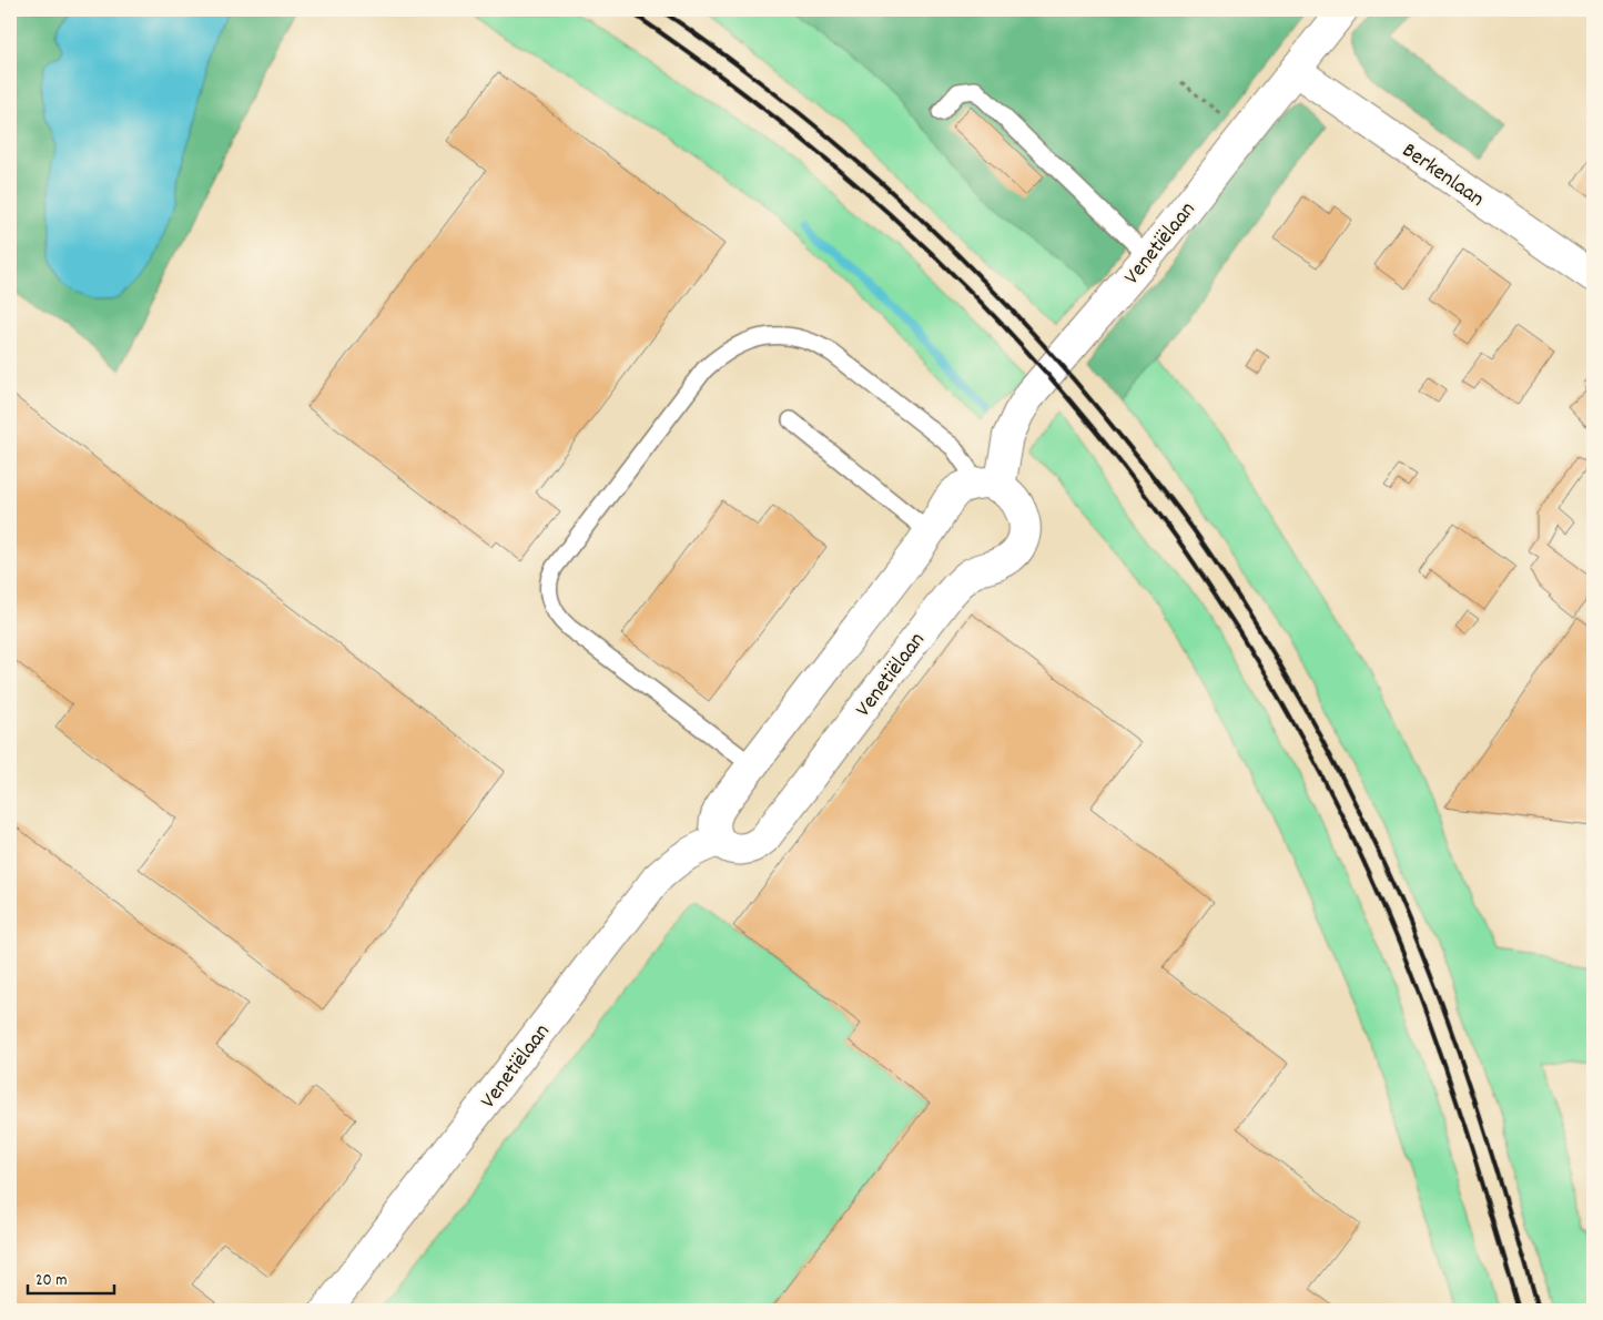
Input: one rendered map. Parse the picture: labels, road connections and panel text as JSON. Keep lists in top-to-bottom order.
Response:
{
  "streets": {
    "street": ["Berkenlaan", "Venetiëlaan"]
  },
  "crossings": [
    ["Berkenlaan", "Venetiëlaan"]
  ],
  "scale_bar": "20 m"
}
